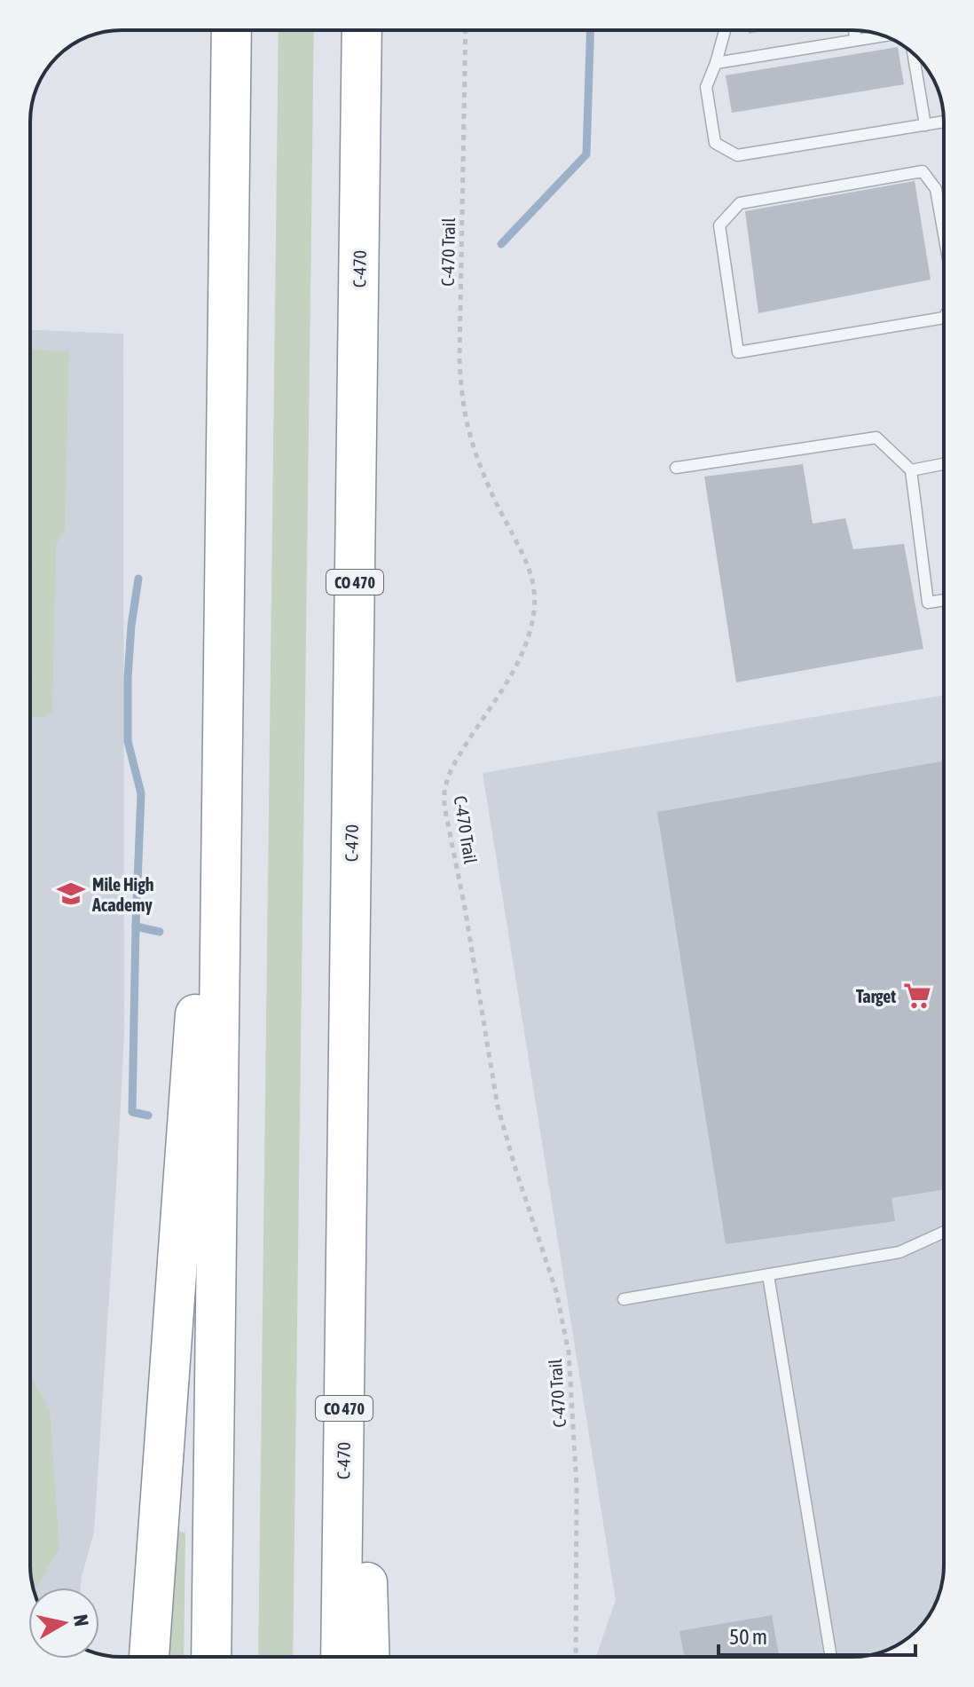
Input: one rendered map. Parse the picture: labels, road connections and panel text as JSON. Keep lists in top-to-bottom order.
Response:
{
  "streets": {
    "highway": ["C-470", "CO 470"],
    "path": ["C-470 Trail"]
  },
  "places": {
    "school or university": ["Mile High Academy"],
    "supermarket": ["Target"]
  },
  "scale_bar": "50 m",
  "north": "right"
}
